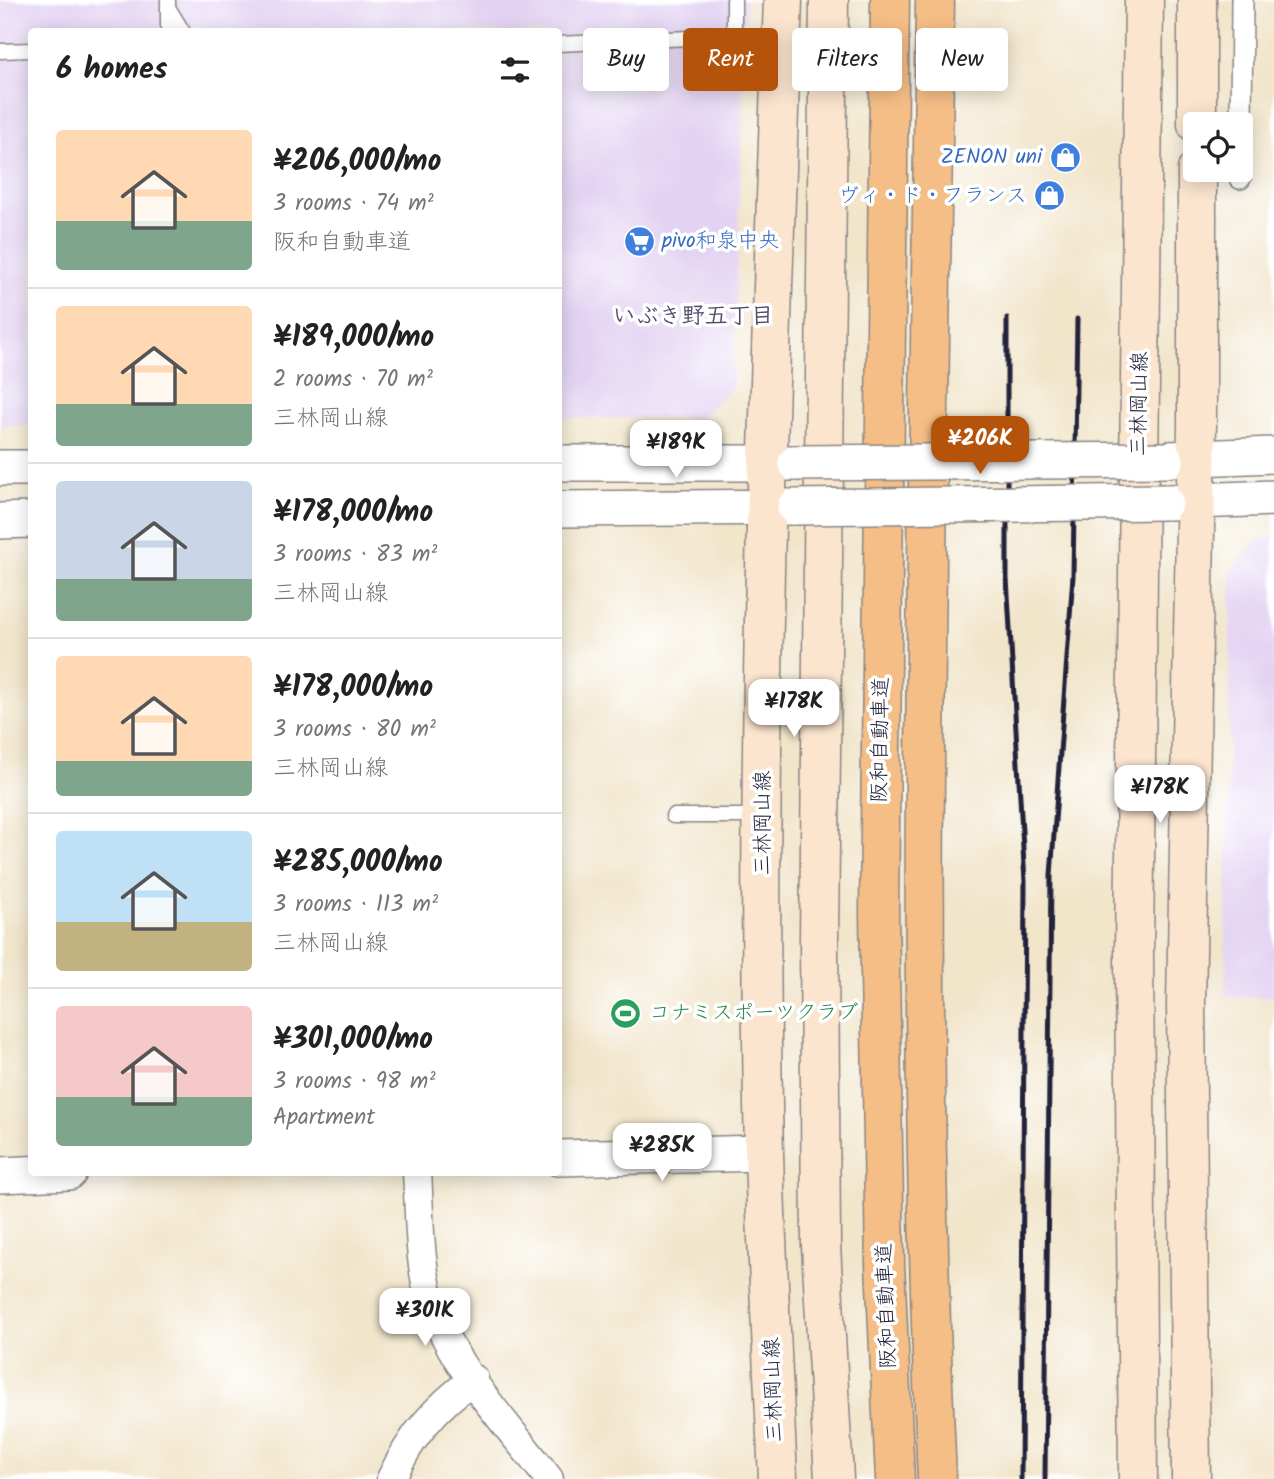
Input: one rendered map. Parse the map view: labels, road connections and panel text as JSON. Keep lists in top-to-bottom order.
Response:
{
  "streets": {
    "highway": ["阪和自動車道"],
    "main road": ["三林岡山線"]
  },
  "districts": ["いぶき野五丁目"],
  "places": {
    "shop": ["ZENON uni", "ヴィ・ド・フランス"],
    "supermarket": ["pivo和泉中央"],
    "sports": ["コナミスポーツクラブ"]
  },
  "page": {
    "chip": [
      "Buy",
      "Rent",
      "Filters",
      "New"
    ],
    "heading": "6 homes",
    "list": [
      {
        "name": "¥206,000/mo",
        "note": "3 rooms · 74 m² · 阪和自動車道"
      },
      {
        "name": "¥189,000/mo",
        "note": "2 rooms · 70 m² · 三林岡山線"
      },
      {
        "name": "¥178,000/mo",
        "note": "3 rooms · 83 m² · 三林岡山線"
      },
      {
        "name": "¥178,000/mo",
        "note": "3 rooms · 80 m² · 三林岡山線"
      },
      {
        "name": "¥285,000/mo",
        "note": "3 rooms · 113 m² · 三林岡山線"
      },
      {
        "name": "¥301,000/mo",
        "note": "3 rooms · 98 m² · Apartment"
      }
    ],
    "price": [
      "¥206K",
      "¥189K",
      "¥178K",
      "¥178K",
      "¥285K",
      "¥301K"
    ]
  }
}
